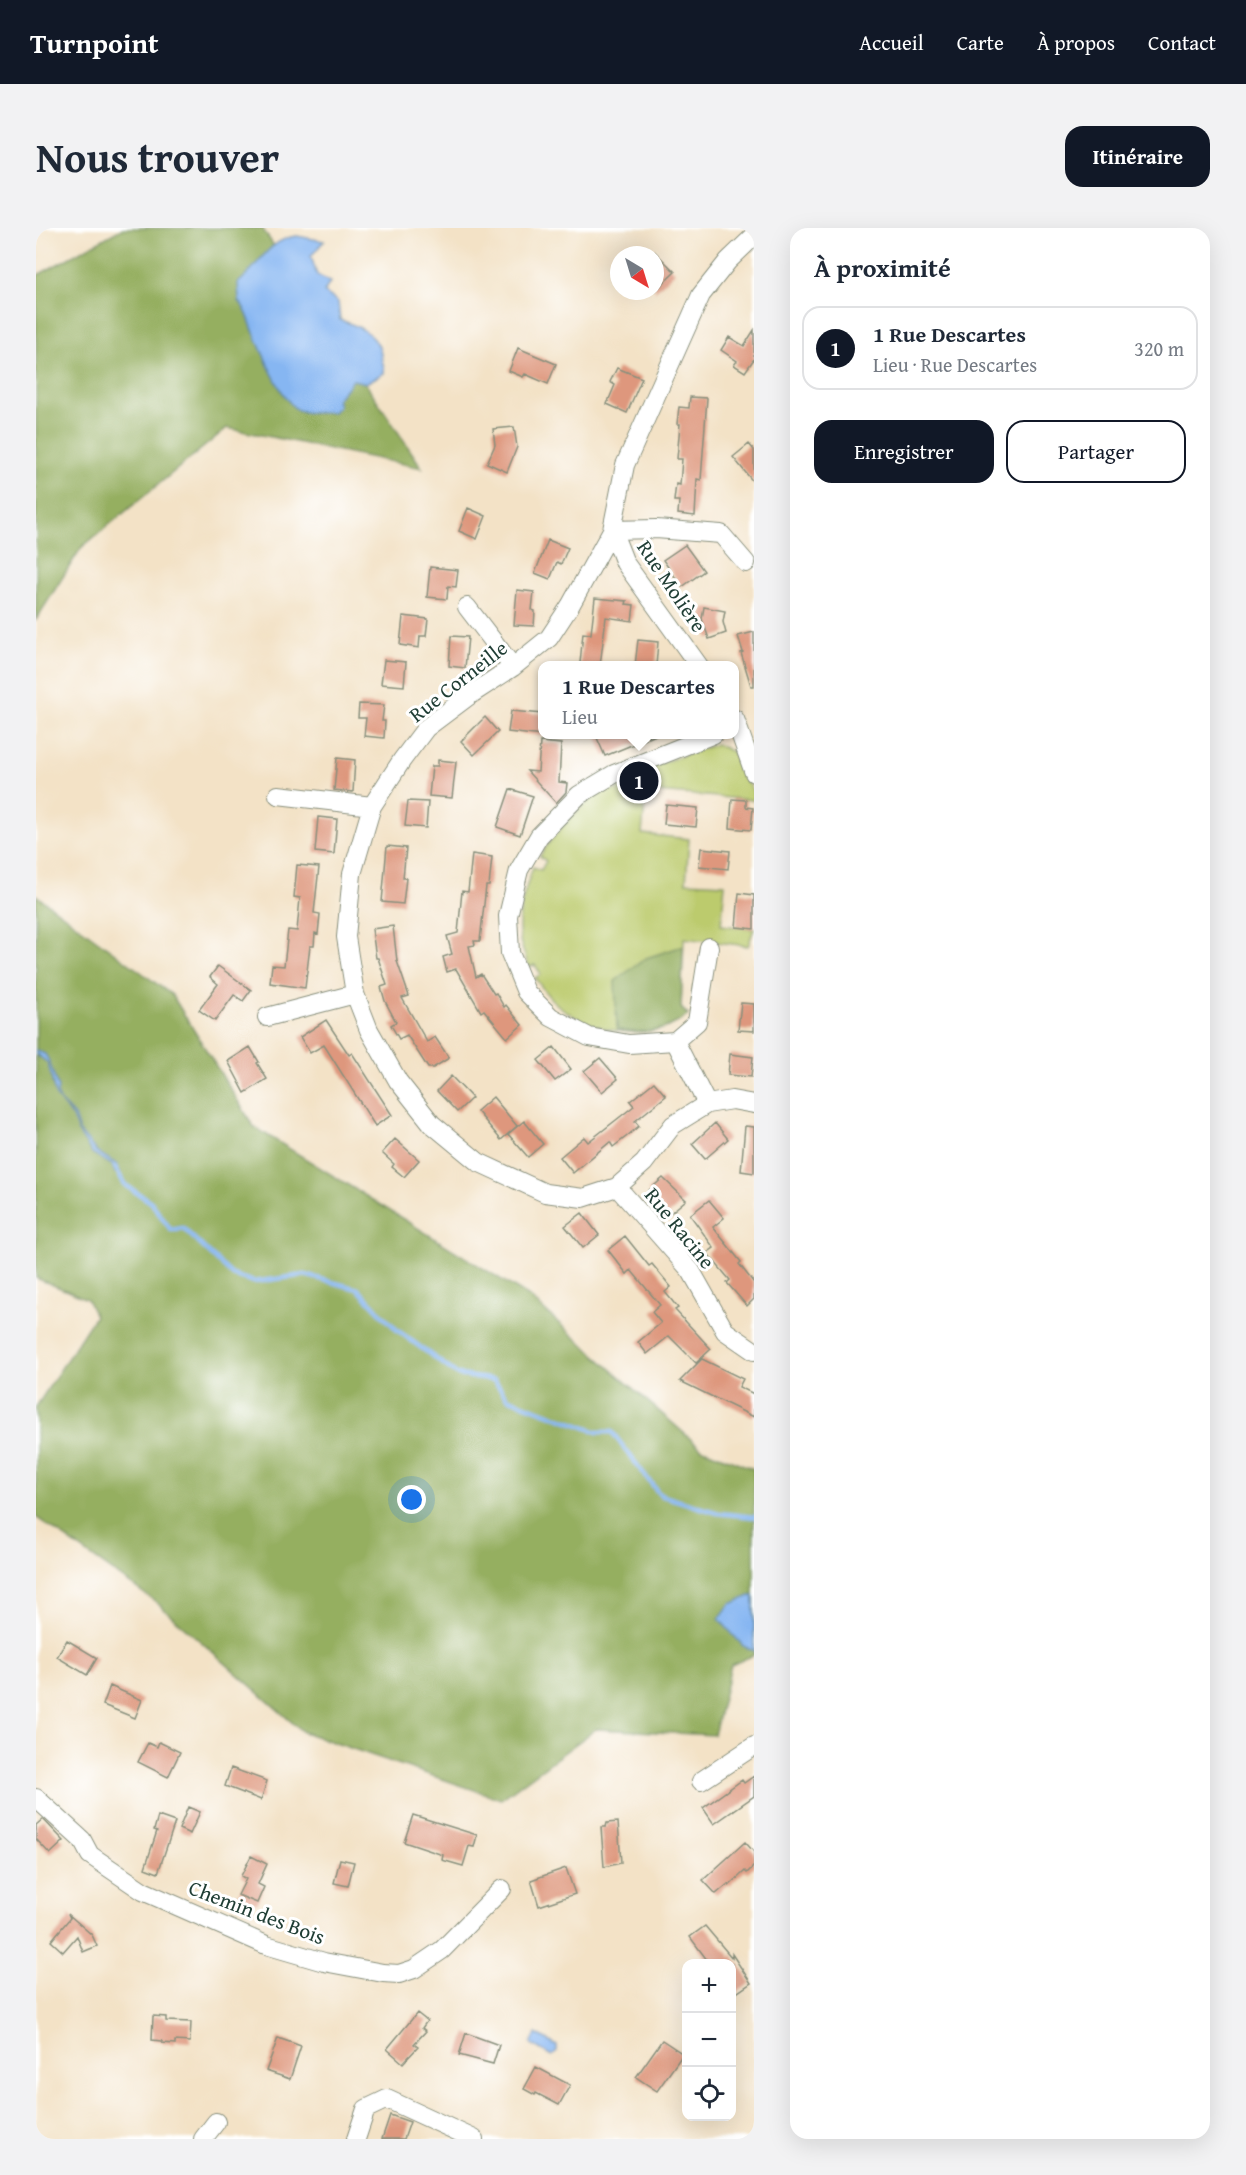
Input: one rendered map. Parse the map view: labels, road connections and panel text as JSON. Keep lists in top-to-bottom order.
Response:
{
  "streets": {
    "street": [
      "Rue Molière",
      "Rue Corneille",
      "Rue Racine",
      "Chemin des Bois"
    ]
  },
  "crossings": [
    ["Rue Molière", "Rue Corneille"],
    ["Rue Corneille", "Rue Racine"]
  ],
  "north": "bottom right",
  "page": {
    "header": "Turnpoint",
    "nav": [
      "Accueil",
      "Carte",
      "À propos",
      "Contact"
    ],
    "title": "Nous trouver",
    "buttons": [
      "Itinéraire",
      ["Enregistrer", "Partager"]
    ],
    "heading": "À proximité",
    "list": [
      {
        "mark": "1",
        "name": "1 Rue Descartes",
        "note": "Lieu · Rue Descartes",
        "value": "320 m"
      }
    ],
    "popup": ["1 Rue Descartes", "Lieu"],
    "pins": "1",
    "map_buttons": ["+", "−"]
  }
}
